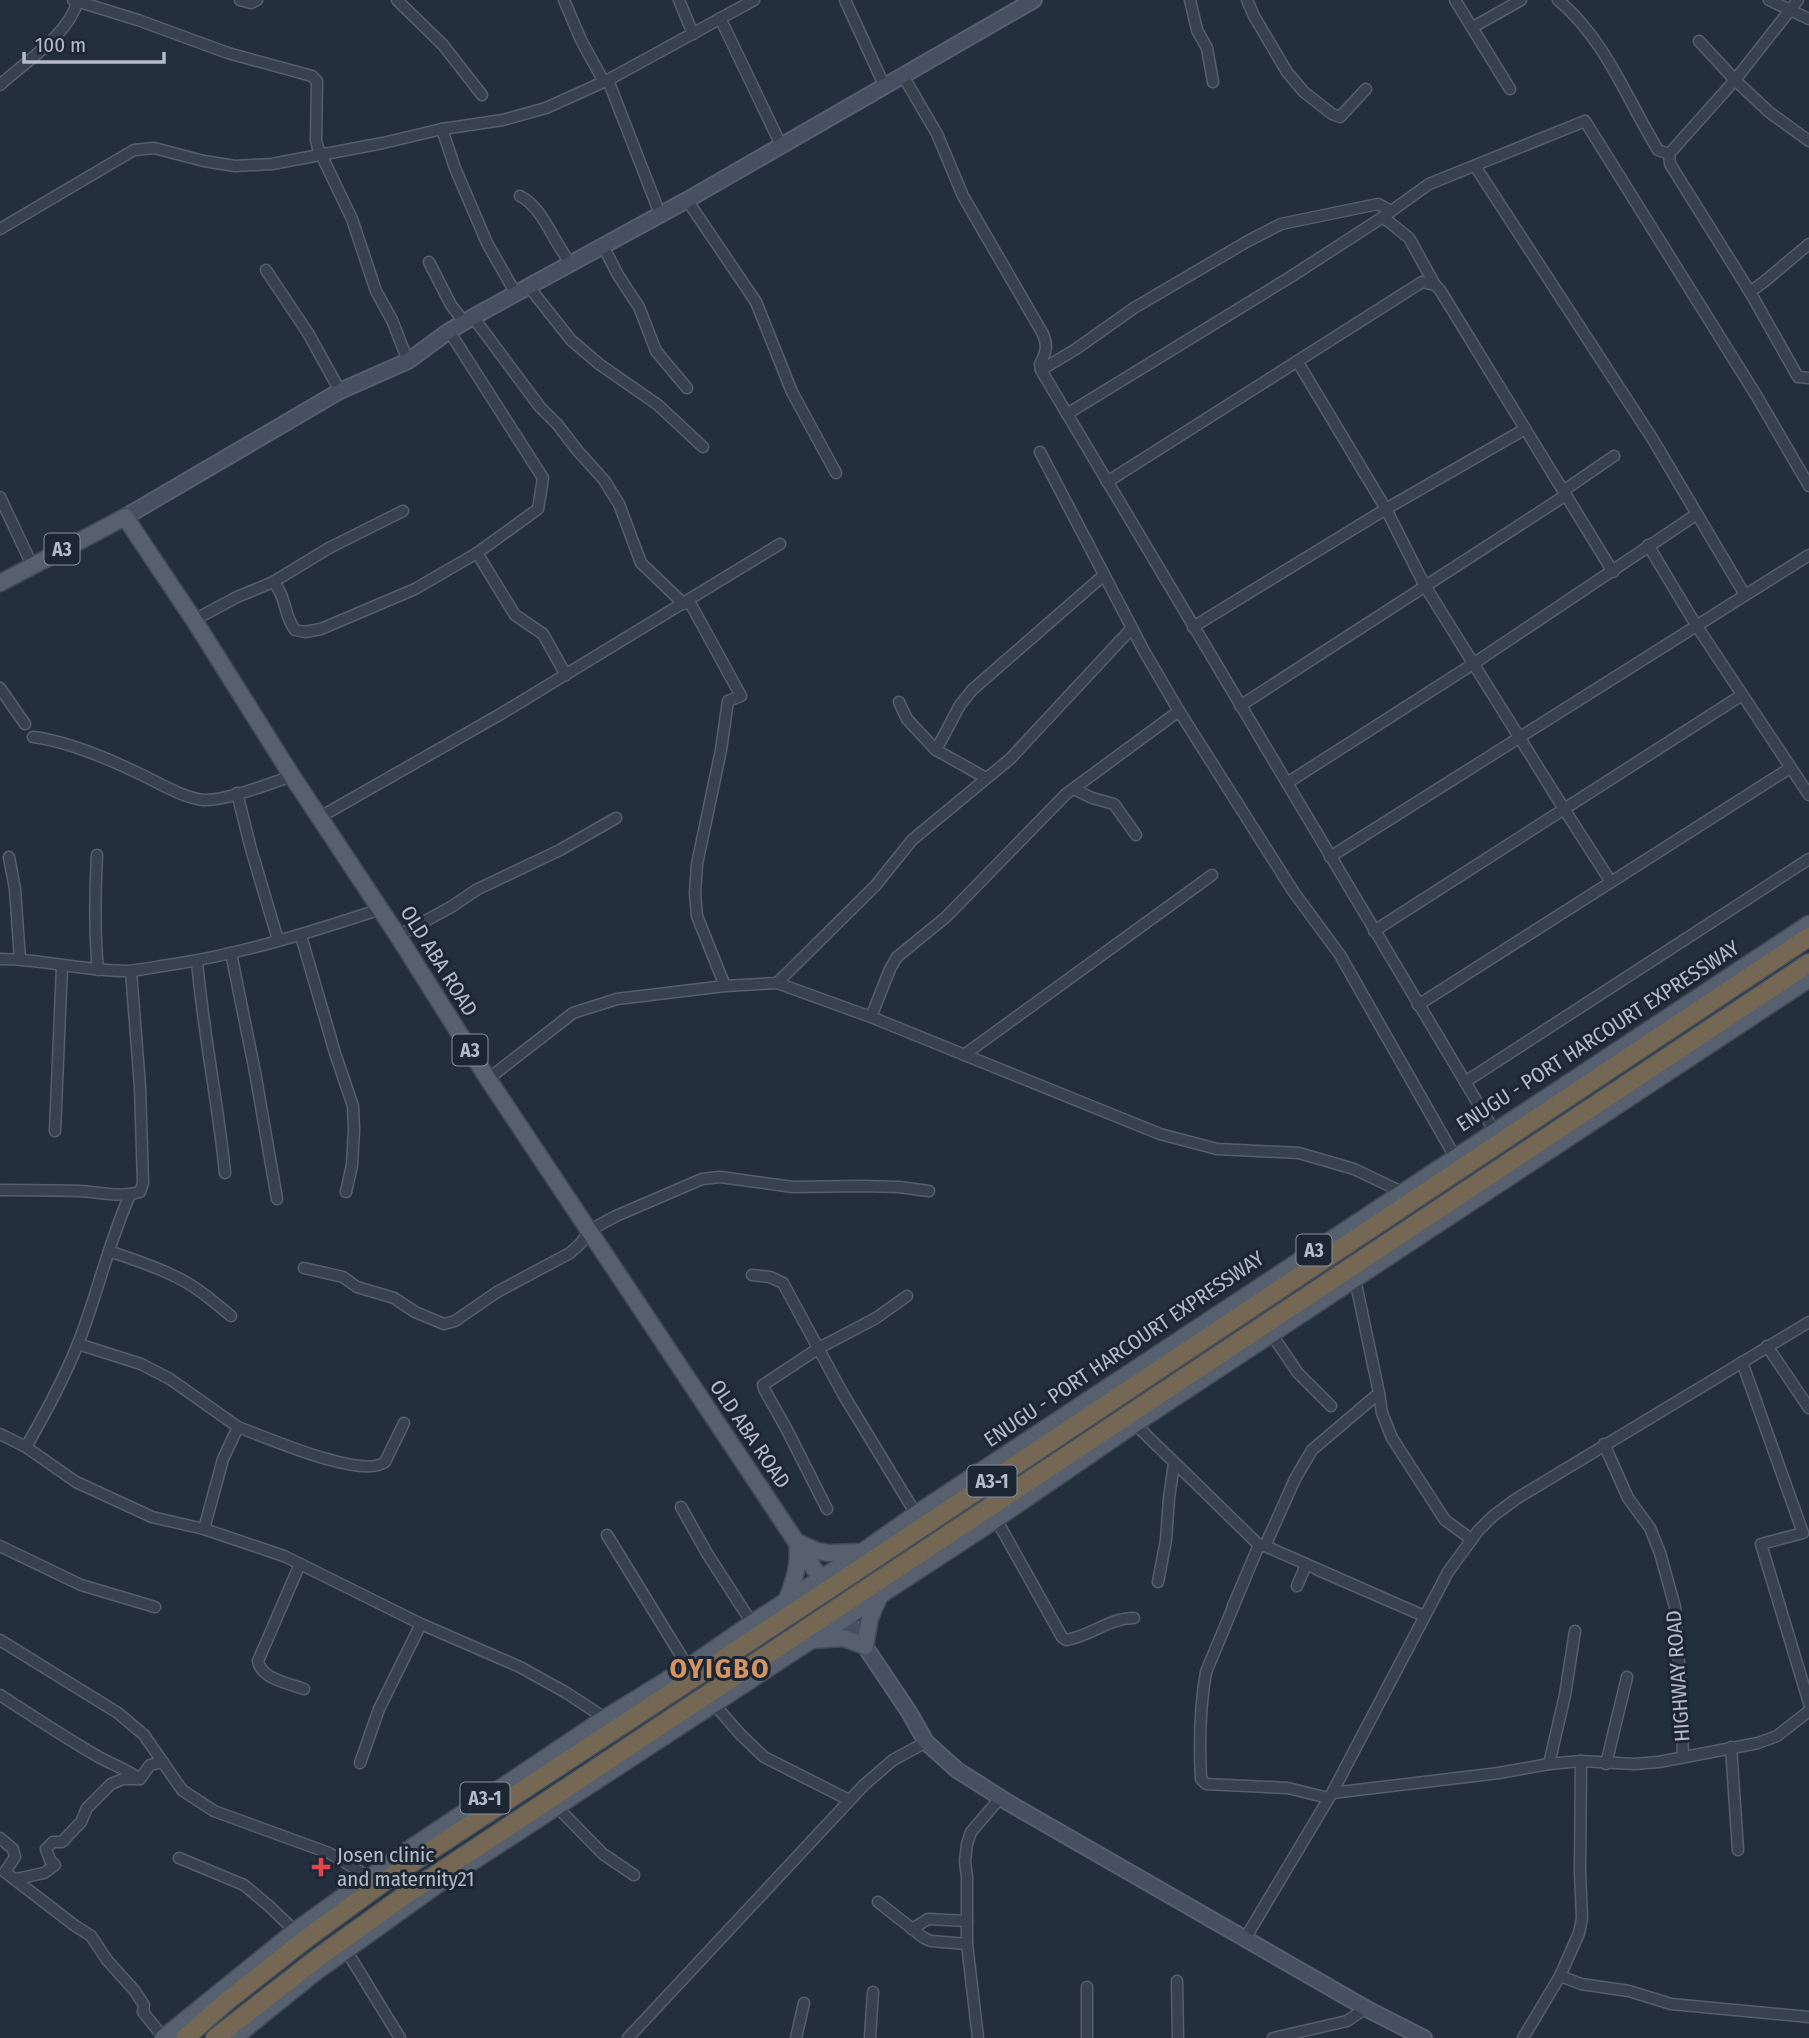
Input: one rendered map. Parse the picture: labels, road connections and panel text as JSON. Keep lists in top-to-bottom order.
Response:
{
  "streets": {
    "highway": ["ENUGU - PORT HARCOURT EXPRESSWAY", "A3-1"],
    "main road": ["A3", "OLD ABA ROAD"],
    "street": ["HIGHWAY ROAD"]
  },
  "crossings": [
    ["A3", "OLD ABA ROAD"],
    ["A3", "A3-1"],
    ["OLD ABA ROAD", "ENUGU - PORT HARCOURT EXPRESSWAY"]
  ],
  "districts": ["OYIGBO"],
  "places": {
    "health": ["Josen clinic and maternity21"]
  },
  "scale_bar": "100 m"
}
